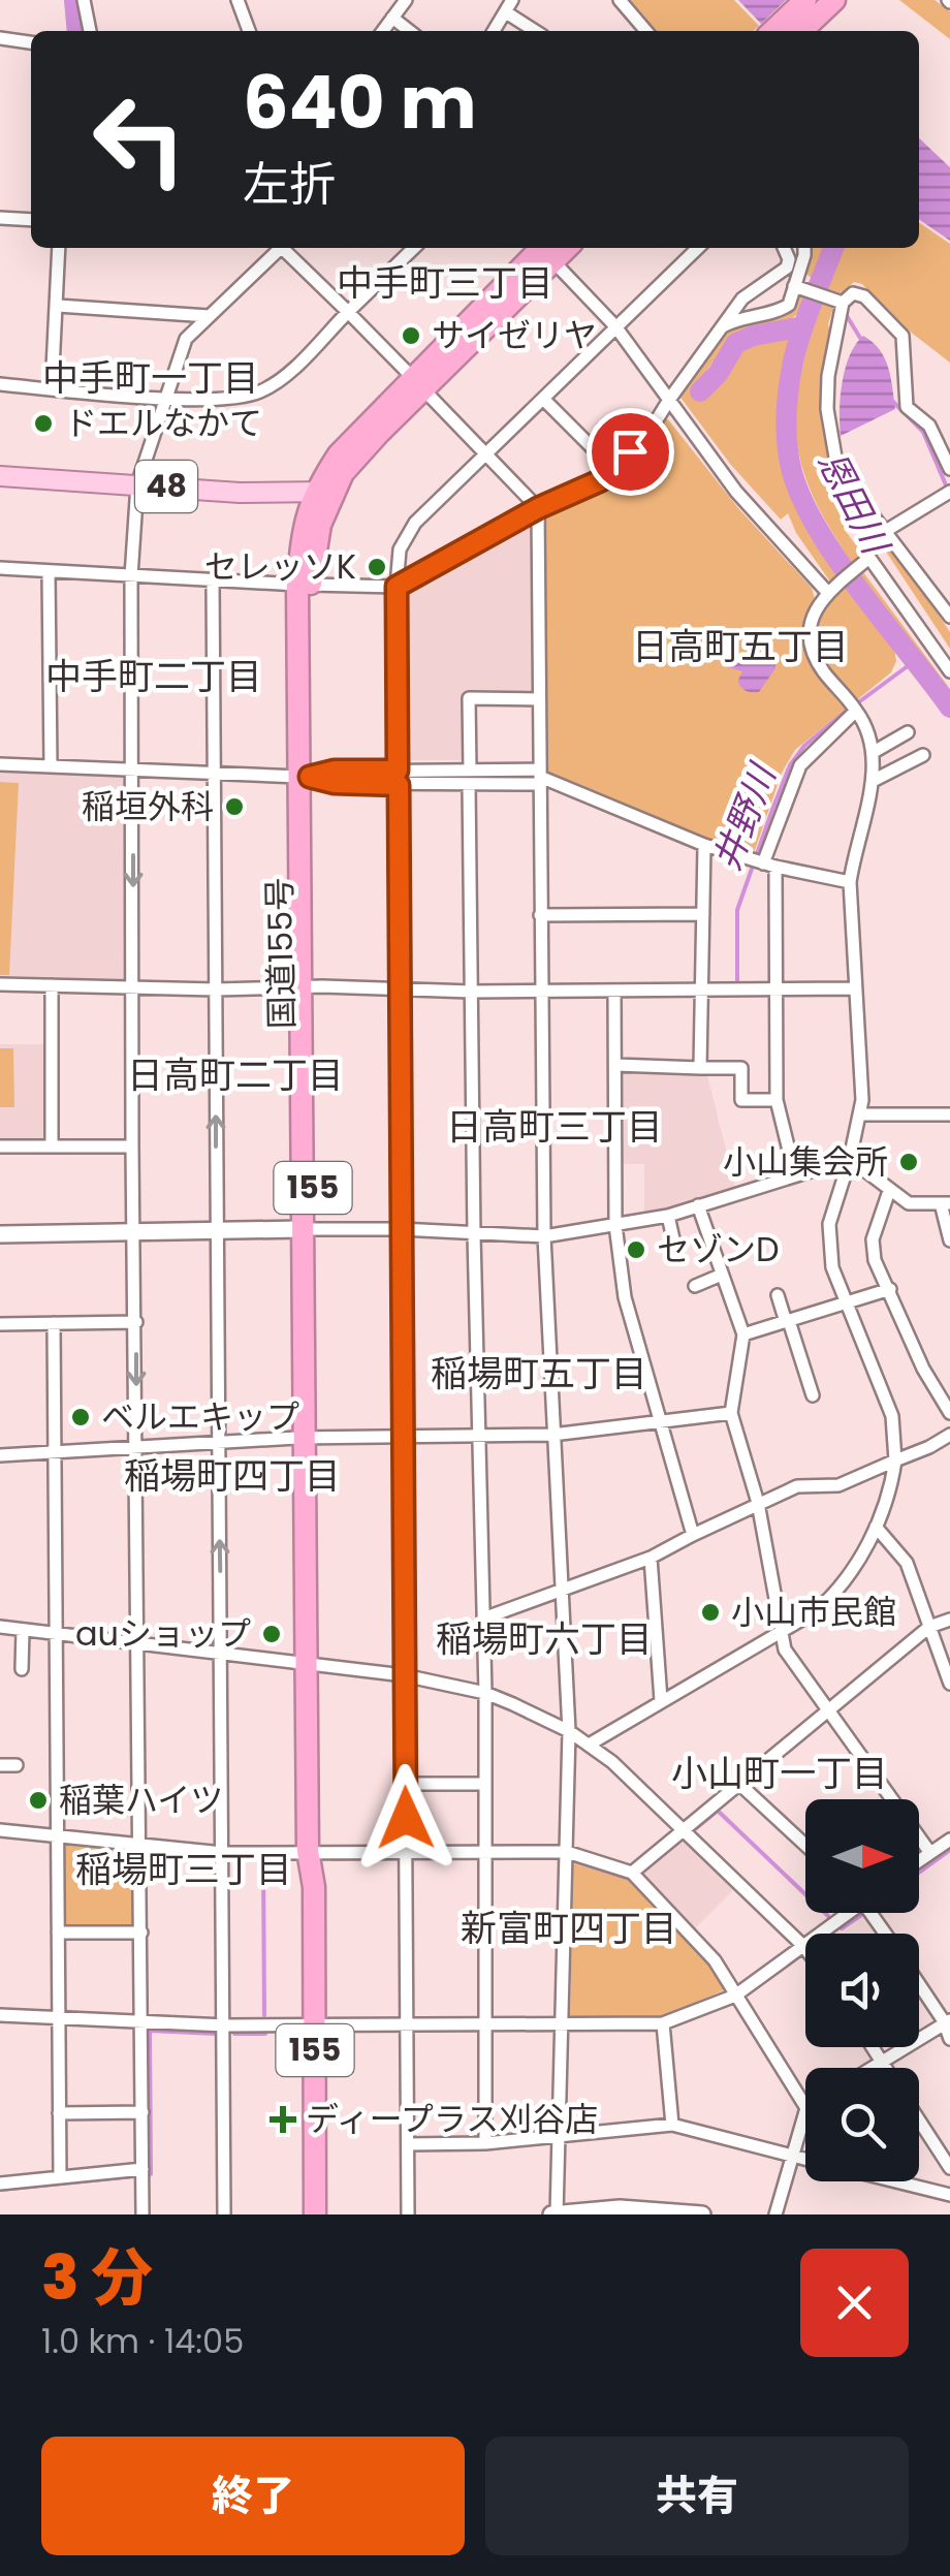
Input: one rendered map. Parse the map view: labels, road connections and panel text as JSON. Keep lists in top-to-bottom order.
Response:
{
  "streets": {
    "highway": ["国道155号", "155"],
    "main road": ["48"]
  },
  "crossings": [
    ["48", "国道155号"]
  ],
  "districts": [
    "中手町三丁目",
    "中手町一丁目",
    "日高町五丁目",
    "中手町二丁目",
    "日高町二丁目",
    "日高町三丁目",
    "稲場町五丁目",
    "稲場町四丁目",
    "稲場町六丁目",
    "小山町一丁目",
    "稲場町三丁目",
    "新富町四丁目"
  ],
  "water": ["恩田川", "井野川"],
  "places": {
    "other": [
      "サイゼリヤ",
      "ドエルなかて",
      "セレッソK",
      "稲垣外科",
      "小山集会所",
      "セゾンD",
      "ベルエキップ",
      "小山市民館",
      "auショップ",
      "稲葉ハイツ"
    ],
    "health": ["ディープラス刈谷店"]
  },
  "north": "right",
  "page": {
    "turn": ["640 m", "左折"],
    "heading": ["3 分", "1.0 km · 14:05"],
    "buttons": ["終了", "共有"]
  }
}
